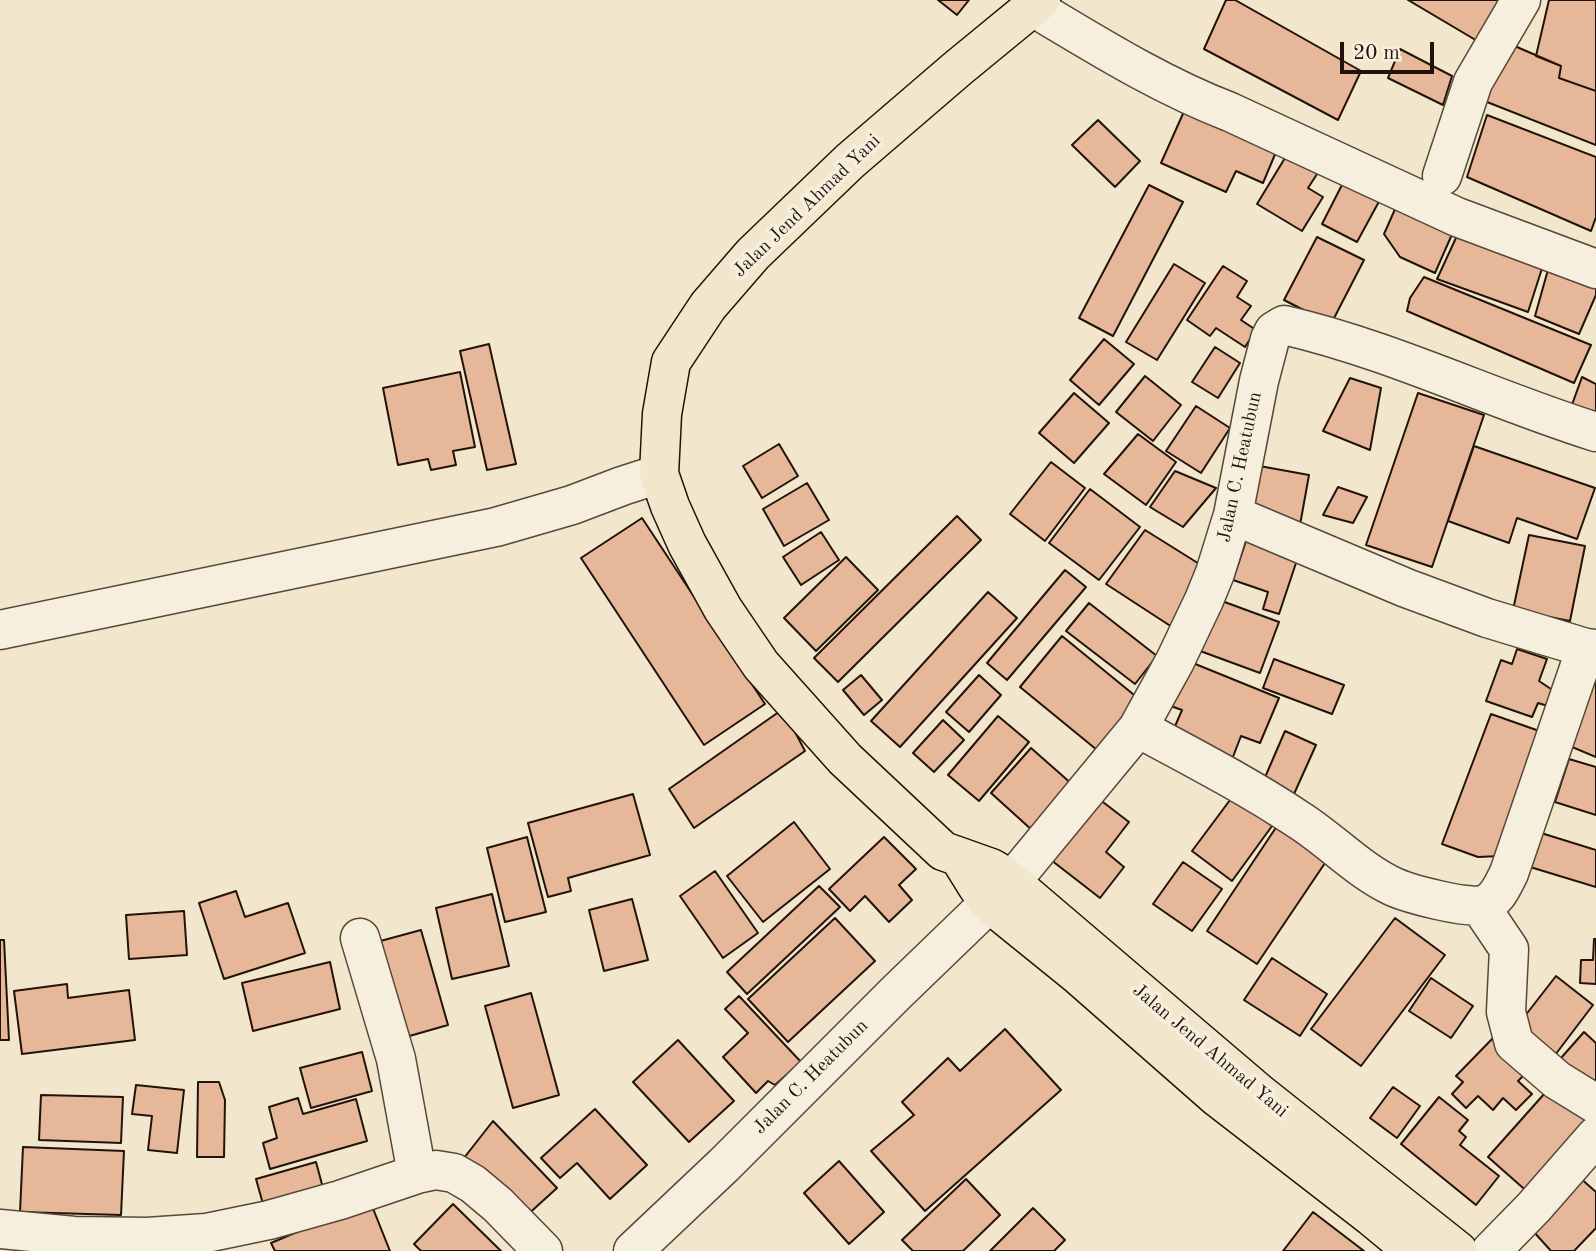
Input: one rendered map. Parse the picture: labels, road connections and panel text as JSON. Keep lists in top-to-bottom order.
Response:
{
  "streets": {
    "main road": ["Jalan Jend Ahmad Yani"],
    "street": ["Jalan C. Heatubun"]
  },
  "crossings": [
    ["Jalan Jend Ahmad Yani", "Jalan C. Heatubun"]
  ],
  "scale_bar": "20 m"
}
